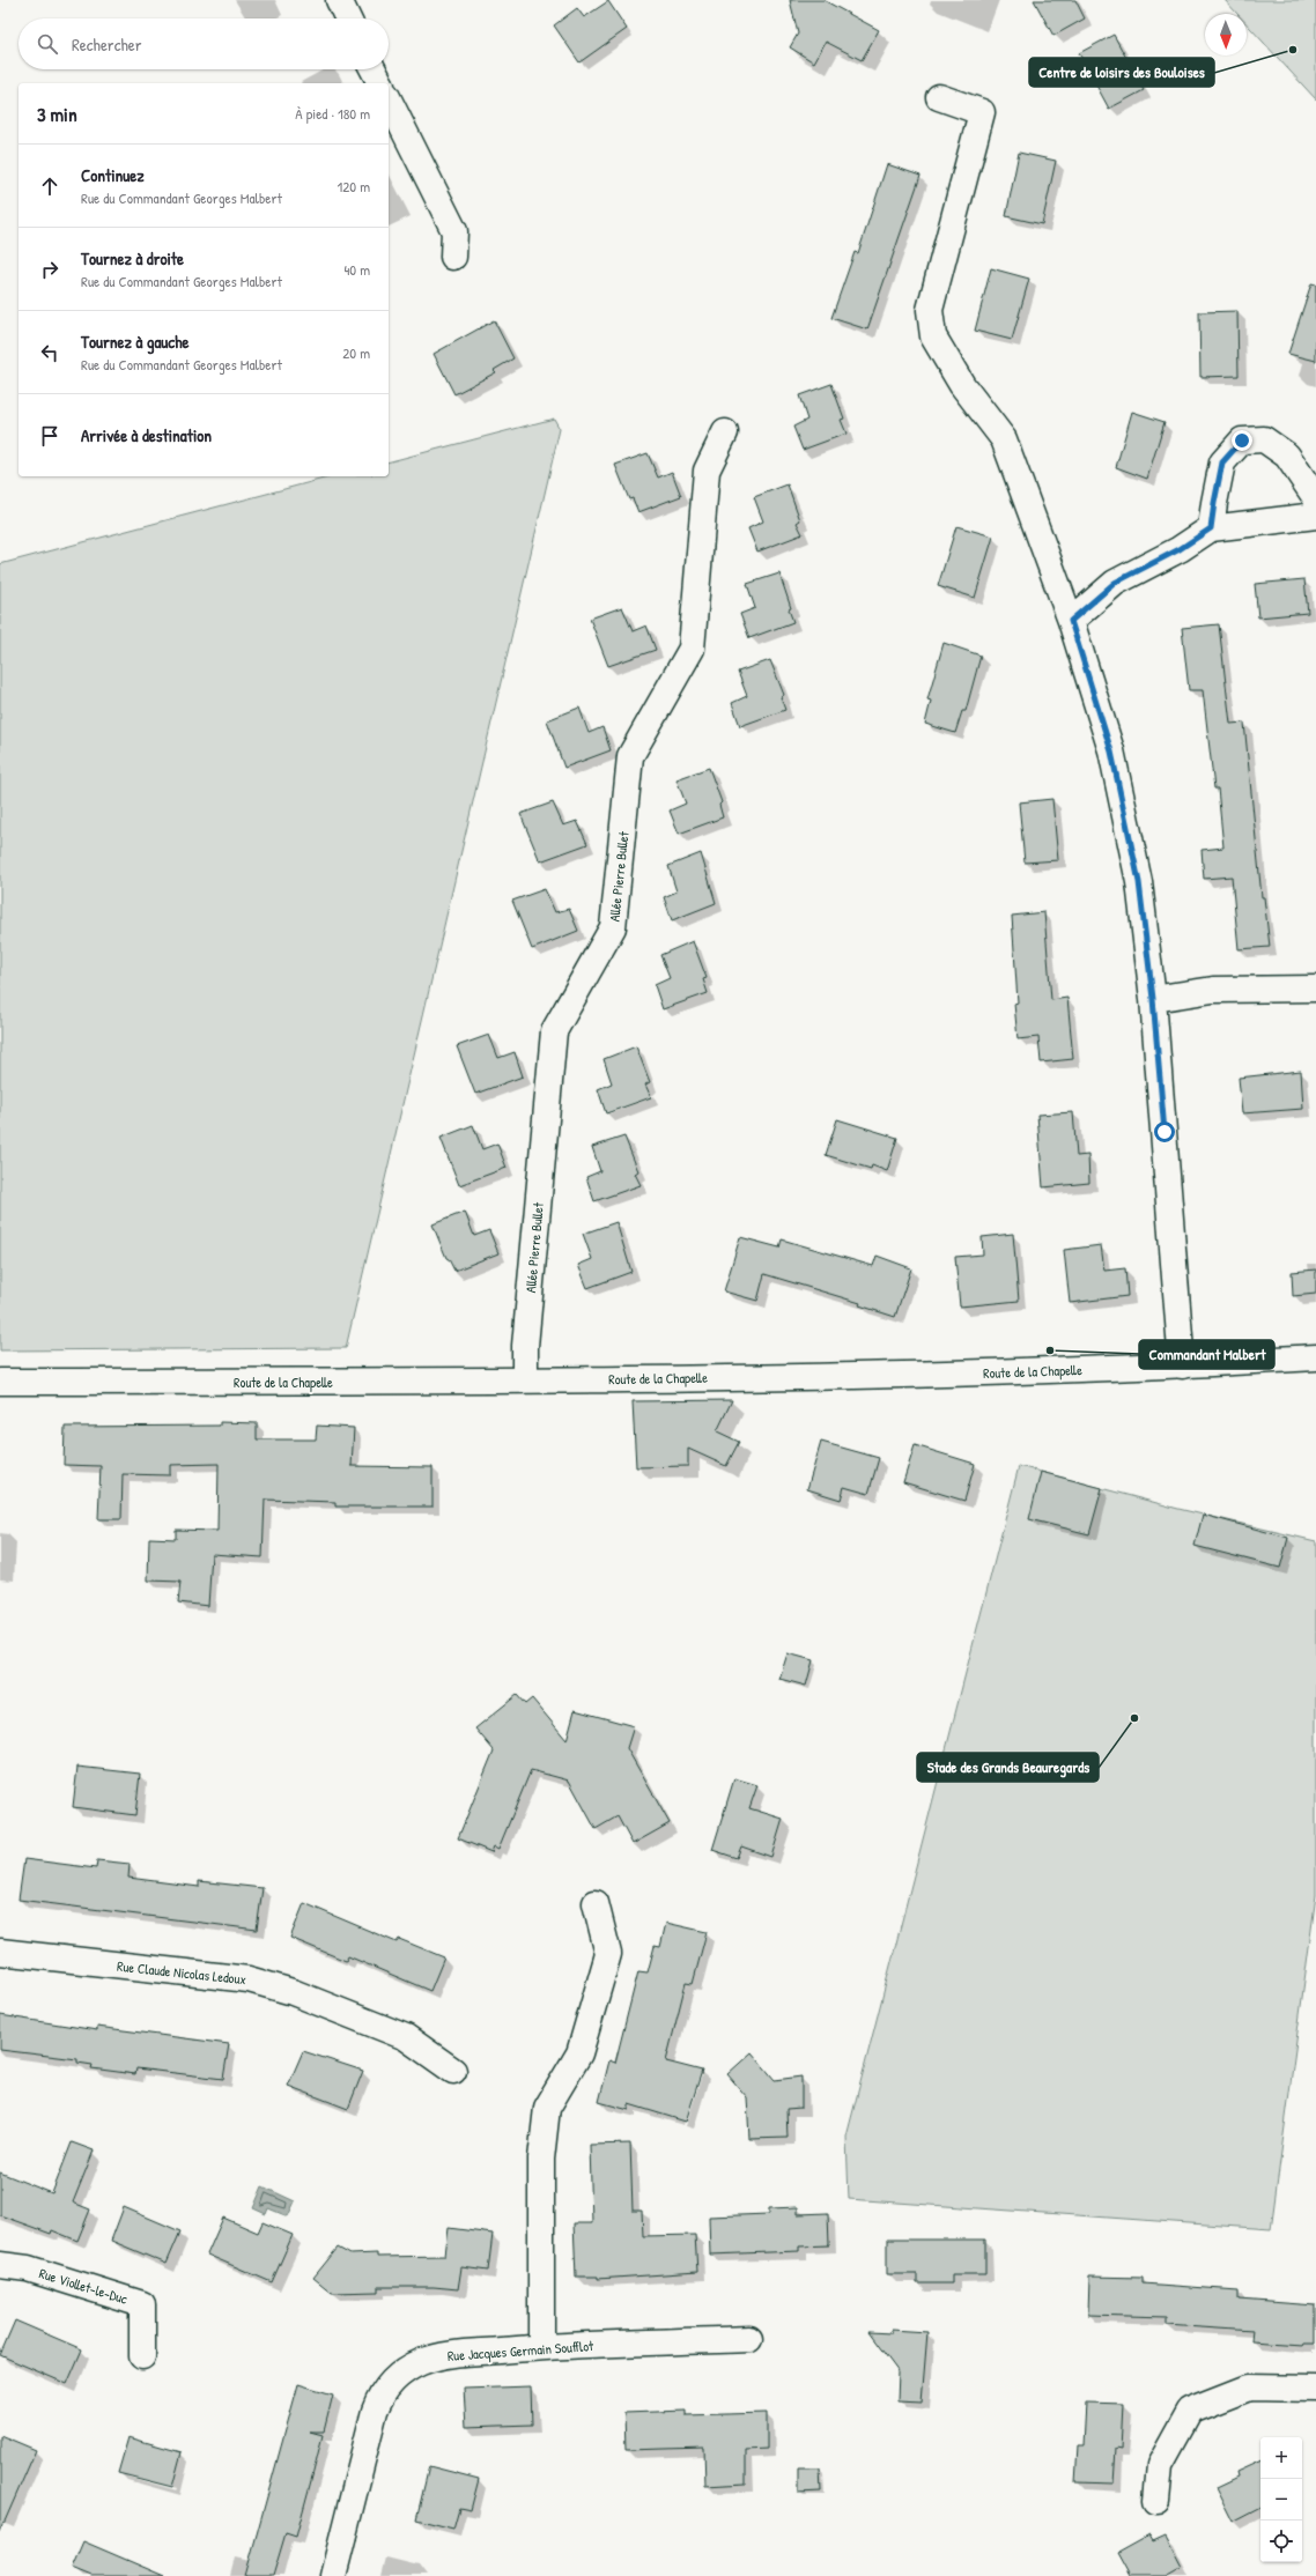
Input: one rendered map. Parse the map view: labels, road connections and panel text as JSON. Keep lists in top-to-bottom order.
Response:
{
  "streets": {
    "street": [
      "Allée Pierre Bullet",
      "Route de la Chapelle",
      "Rue Claude Nicolas Ledoux",
      "Rue Viollet-le-Duc",
      "Rue Jacques Germain Soufflot"
    ]
  },
  "crossings": [
    ["Allée Pierre Bullet", "Route de la Chapelle"]
  ],
  "places": ["Centre de loisirs des Bouloises", "Commandant Malbert", "Stade des Grands Beauregards"],
  "north": "bottom",
  "page": {
    "search": "Rechercher",
    "heading": ["3 min", "À pied · 180 m"],
    "list": [
      ["Continuez", "Rue du Commandant Georges Malbert", "120 m"],
      ["Tournez à droite", "Rue du Commandant Georges Malbert", "40 m"],
      ["Tournez à gauche", "Rue du Commandant Georges Malbert", "20 m"],
      "Arrivée à destination"
    ],
    "map_buttons": ["+", "−"]
  }
}
